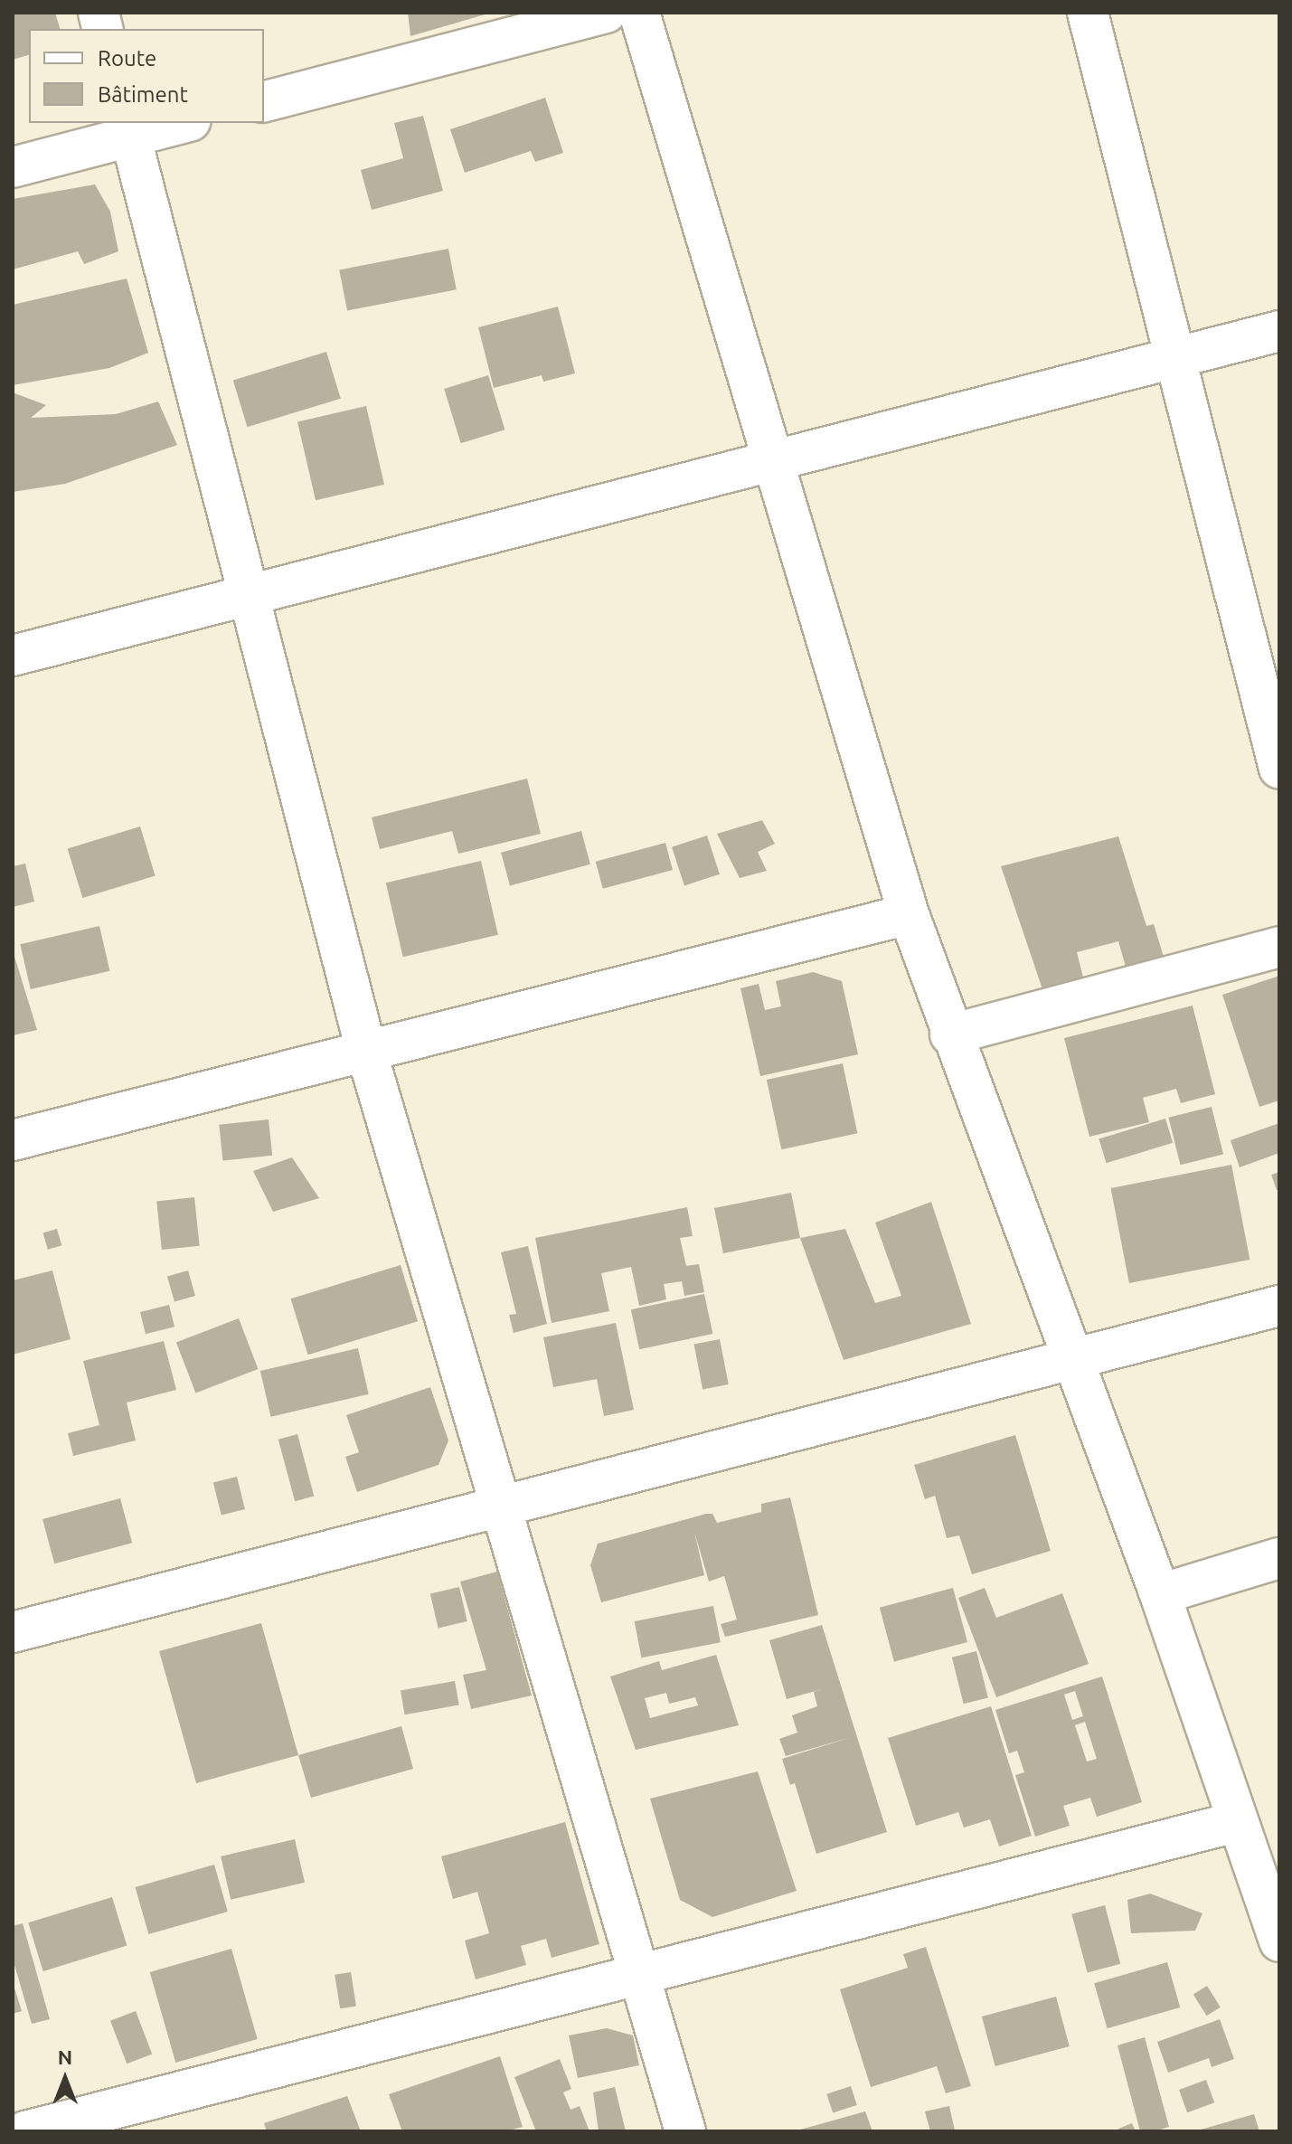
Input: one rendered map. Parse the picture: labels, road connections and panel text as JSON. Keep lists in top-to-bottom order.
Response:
{
  "legend": ["Route", "Bâtiment"],
  "north": "top"
}
